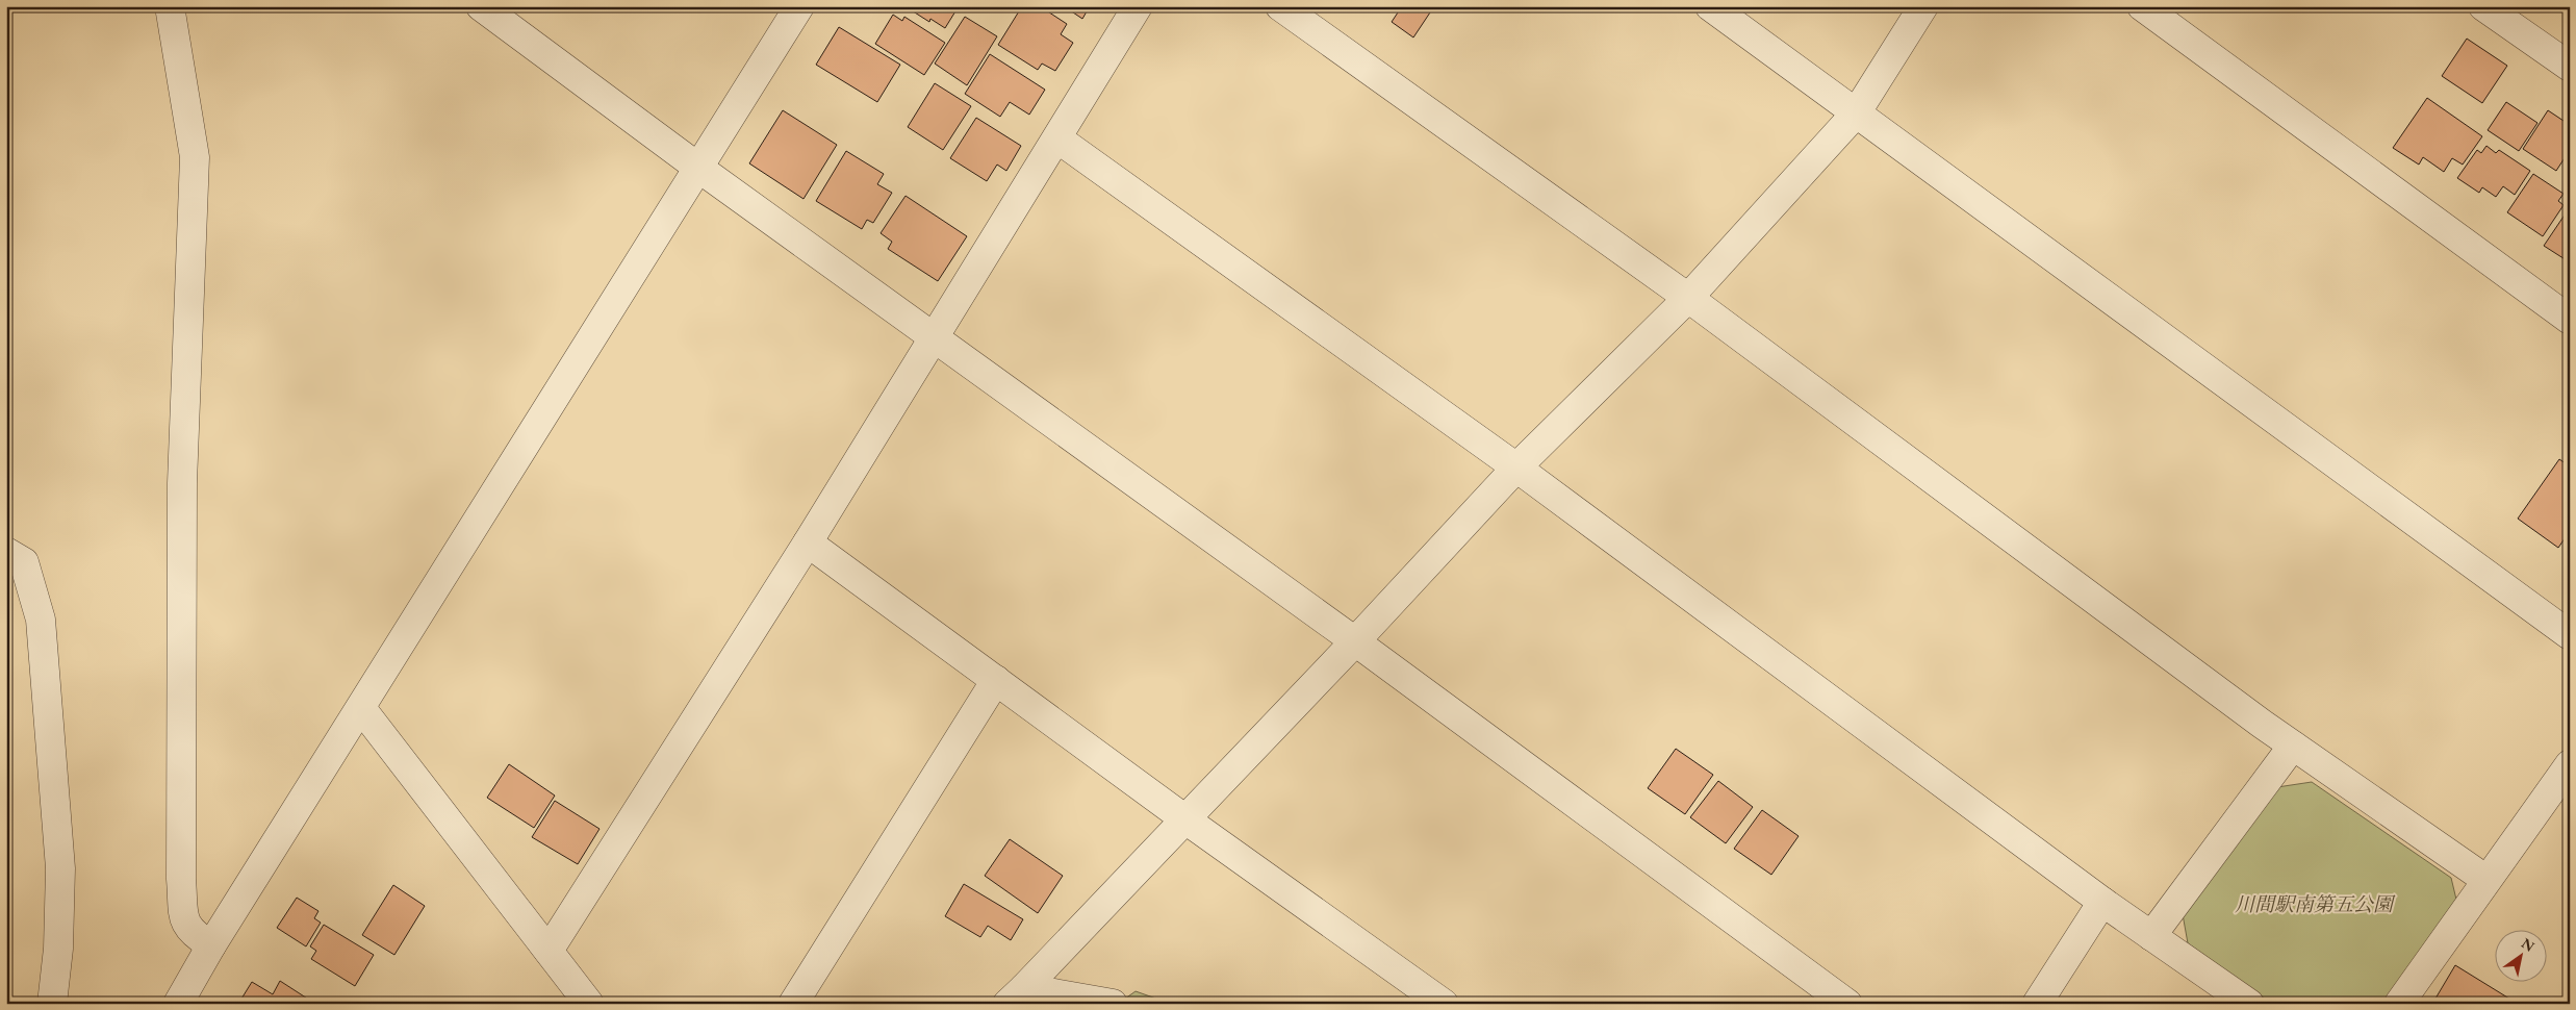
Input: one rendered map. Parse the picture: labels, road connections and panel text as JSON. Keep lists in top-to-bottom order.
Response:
{
  "parks": ["川間駅南第五公園"],
  "north": "top right"
}
